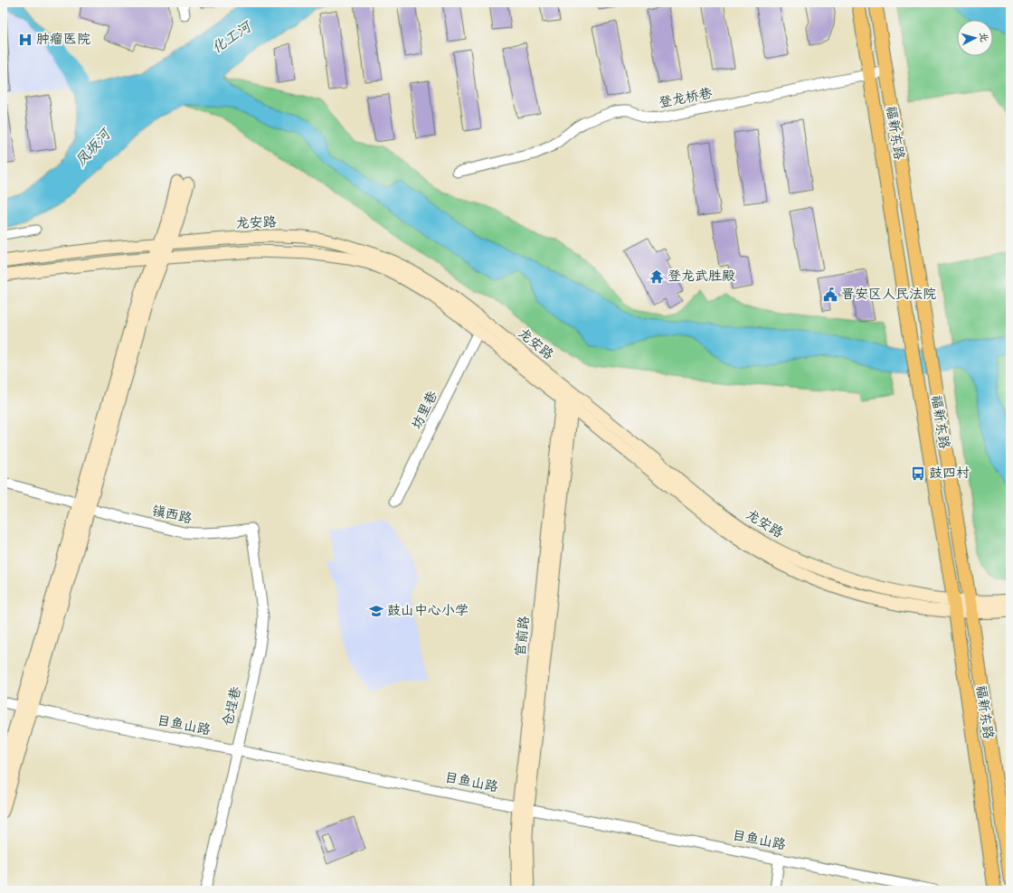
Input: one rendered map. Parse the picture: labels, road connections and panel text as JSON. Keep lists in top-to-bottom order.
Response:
{
  "streets": {
    "main road": ["福新东路", "龙安路", "官前路"],
    "street": [
      "登龙桥巷",
      "坊里巷",
      "镇西路",
      "仓埕巷",
      "目鱼山路"
    ]
  },
  "crossings": [
    ["登龙桥巷", "福新东路"],
    ["福新东路", "龙安路"],
    ["龙安路", "坊里巷"],
    ["龙安路", "官前路"],
    ["镇西路", "仓埕巷"],
    ["官前路", "目鱼山路"],
    ["仓埕巷", "目鱼山路"]
  ],
  "water": ["化工河", "凤坂河"],
  "places": {
    "hospital": ["肿瘤医院"],
    "temple": ["登龙武胜殿"],
    "public building": ["晋安区人民法院"],
    "bus stop": ["鼓四村"],
    "school or university": ["鼓山中心小学"]
  },
  "north": "right"
}
